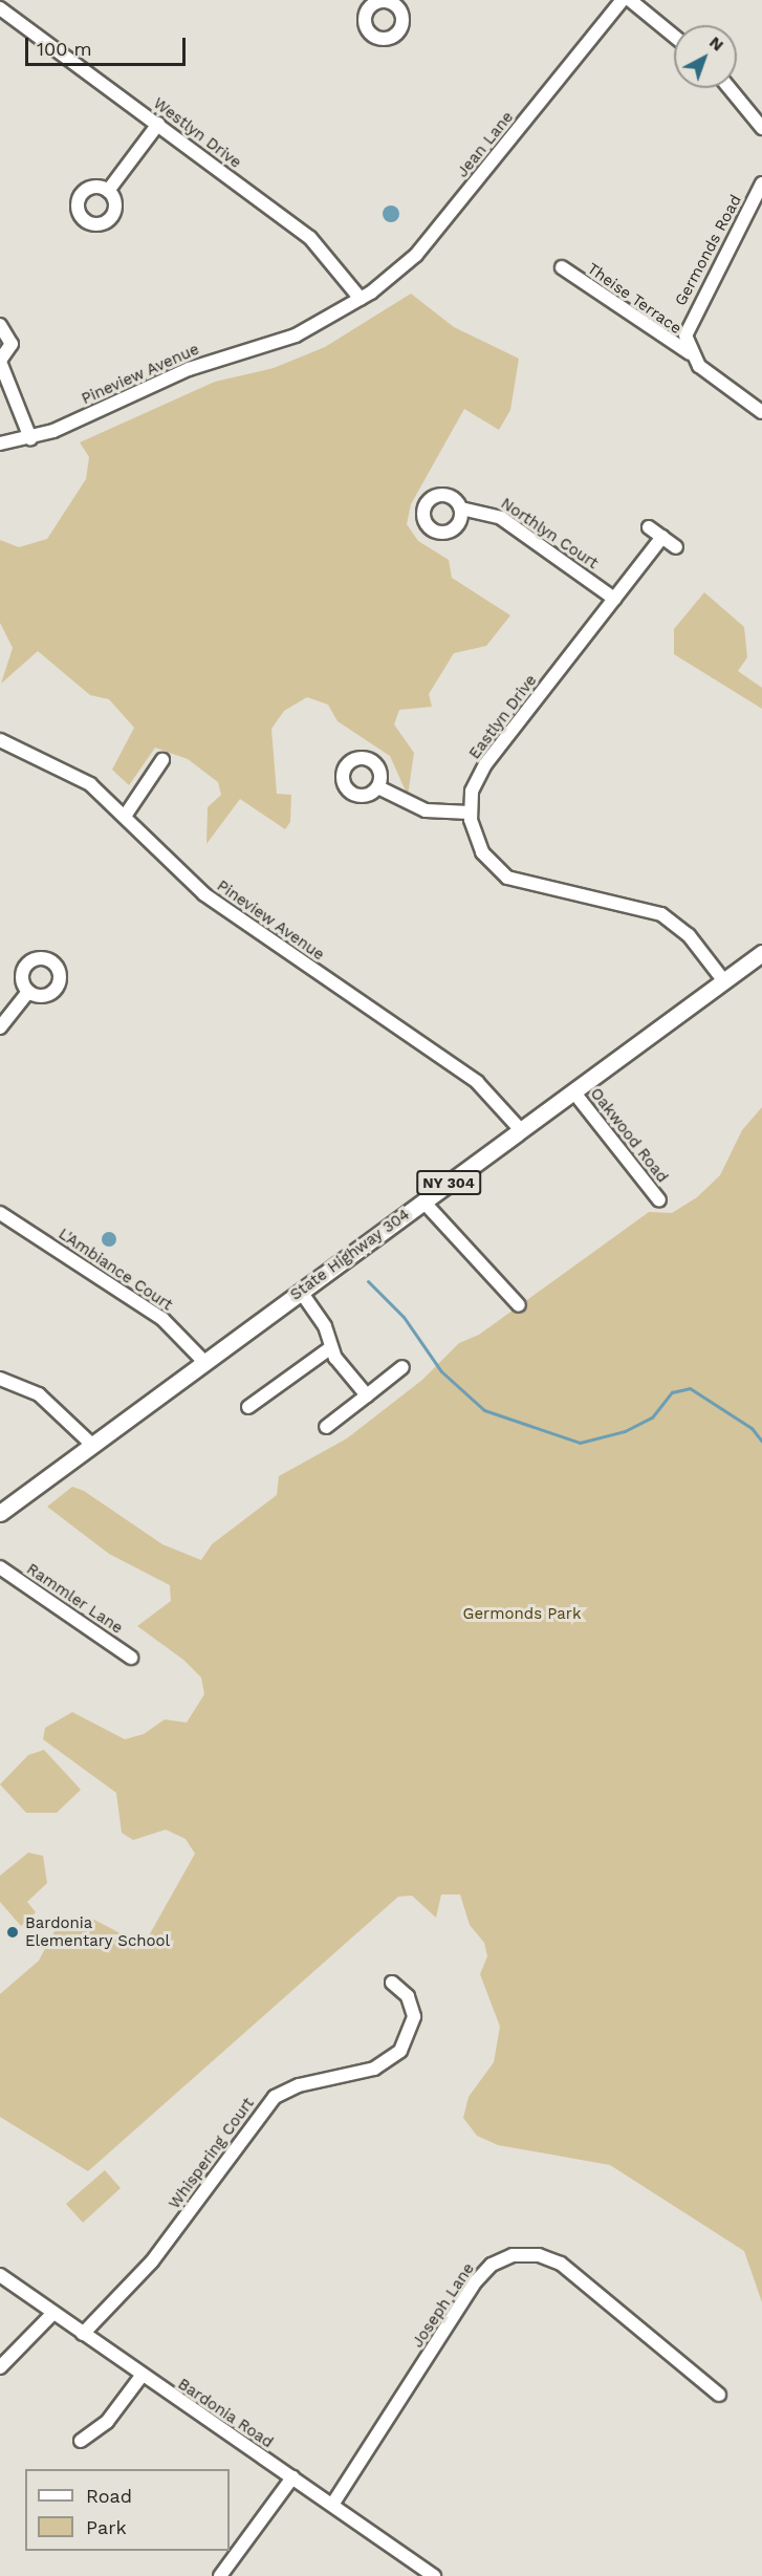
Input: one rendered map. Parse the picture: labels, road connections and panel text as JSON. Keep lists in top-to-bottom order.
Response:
{
  "streets": {
    "main road": ["NY 304", "State Highway 304"],
    "street": [
      "Westlyn Drive",
      "Jean Lane",
      "Germonds Road",
      "Theise Terrace",
      "Pineview Avenue",
      "Northlyn Court",
      "Eastlyn Drive",
      "Oakwood Road",
      "L'Ambiance Court",
      "Rammler Lane",
      "Whispering Court",
      "Joseph Lane",
      "Bardonia Road"
    ]
  },
  "crossings": [
    ["Westlyn Drive", "Jean Lane"],
    ["Westlyn Drive", "Pineview Avenue"],
    ["Jean Lane", "Pineview Avenue"],
    ["Germonds Road", "Theise Terrace"],
    ["Pineview Avenue", "State Highway 304"],
    ["Northlyn Court", "Eastlyn Drive"],
    ["Oakwood Road", "State Highway 304"],
    ["State Highway 304", "L'Ambiance Court"],
    ["Whispering Court", "Bardonia Road"],
    ["Joseph Lane", "Bardonia Road"]
  ],
  "parks": ["Germonds Park"],
  "places": ["Bardonia Elementary School"],
  "legend": ["Road", "Park"],
  "scale_bar": "100 m",
  "north": "top right"
}
